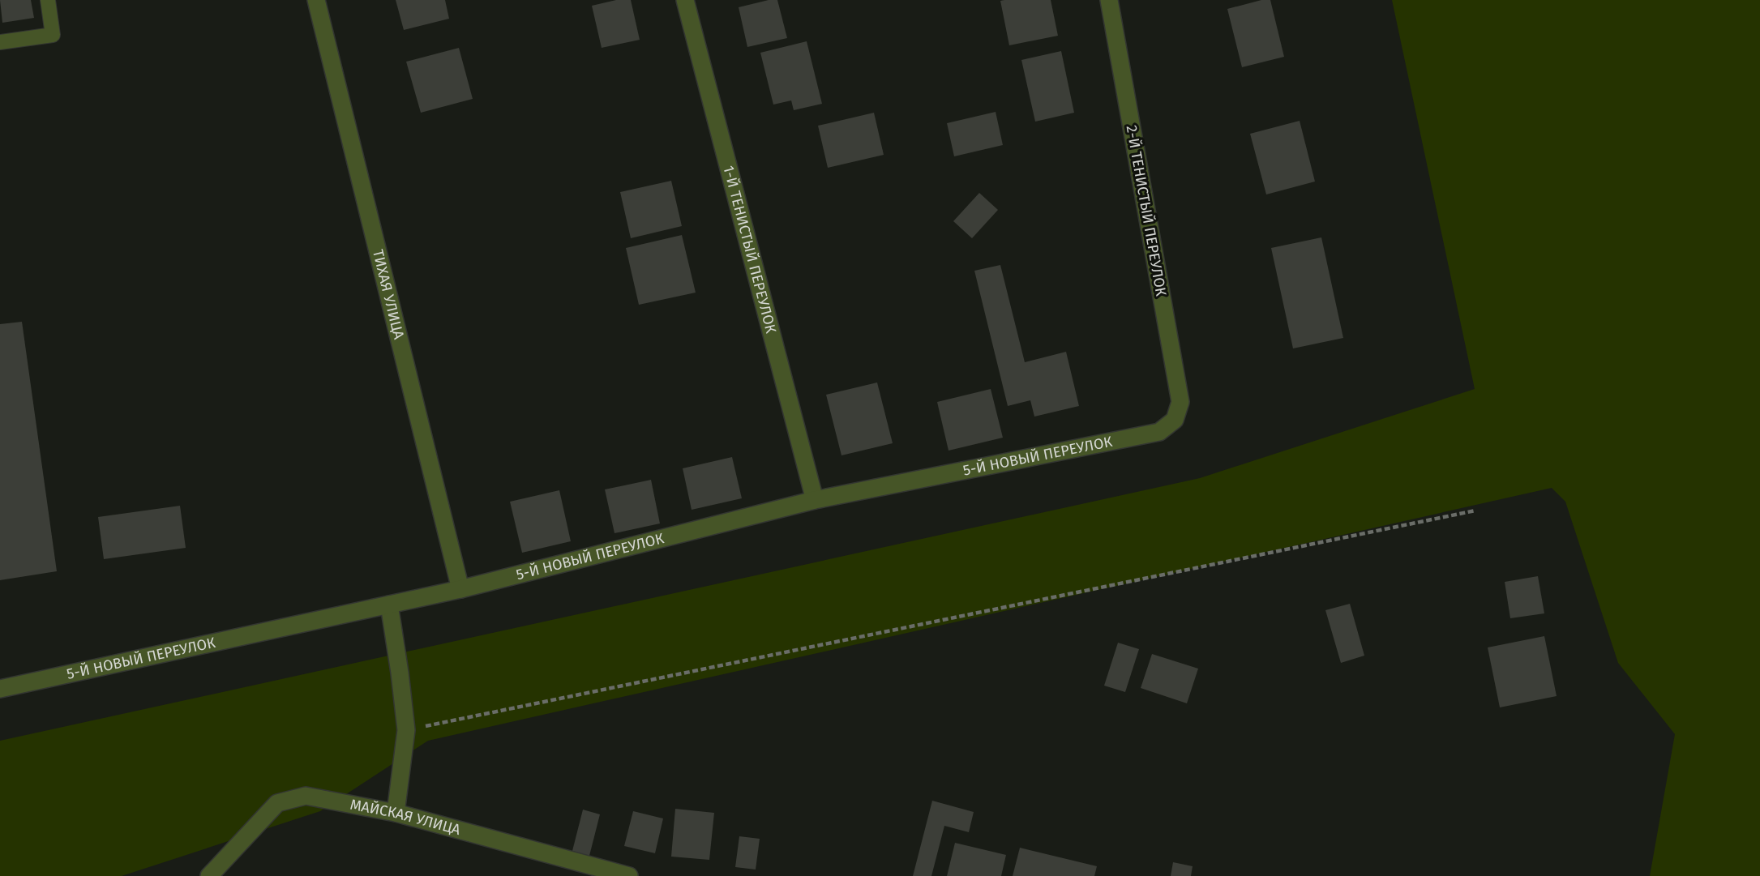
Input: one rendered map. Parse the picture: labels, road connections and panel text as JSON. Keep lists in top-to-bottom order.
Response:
{
  "streets": {
    "street": [
      "2-Й ТЕНИСТЫЙ ПЕРЕУЛОК",
      "1-Й ТЕНИСТЫЙ ПЕРЕУЛОК",
      "ТИХАЯ УЛИЦА",
      "5-Й НОВЫЙ ПЕРЕУЛОК",
      "МАЙСКАЯ УЛИЦА"
    ]
  },
  "crossings": [
    ["2-Й ТЕНИСТЫЙ ПЕРЕУЛОК", "5-Й НОВЫЙ ПЕРЕУЛОК"],
    ["1-Й ТЕНИСТЫЙ ПЕРЕУЛОК", "5-Й НОВЫЙ ПЕРЕУЛОК"],
    ["ТИХАЯ УЛИЦА", "5-Й НОВЫЙ ПЕРЕУЛОК"]
  ]
}
